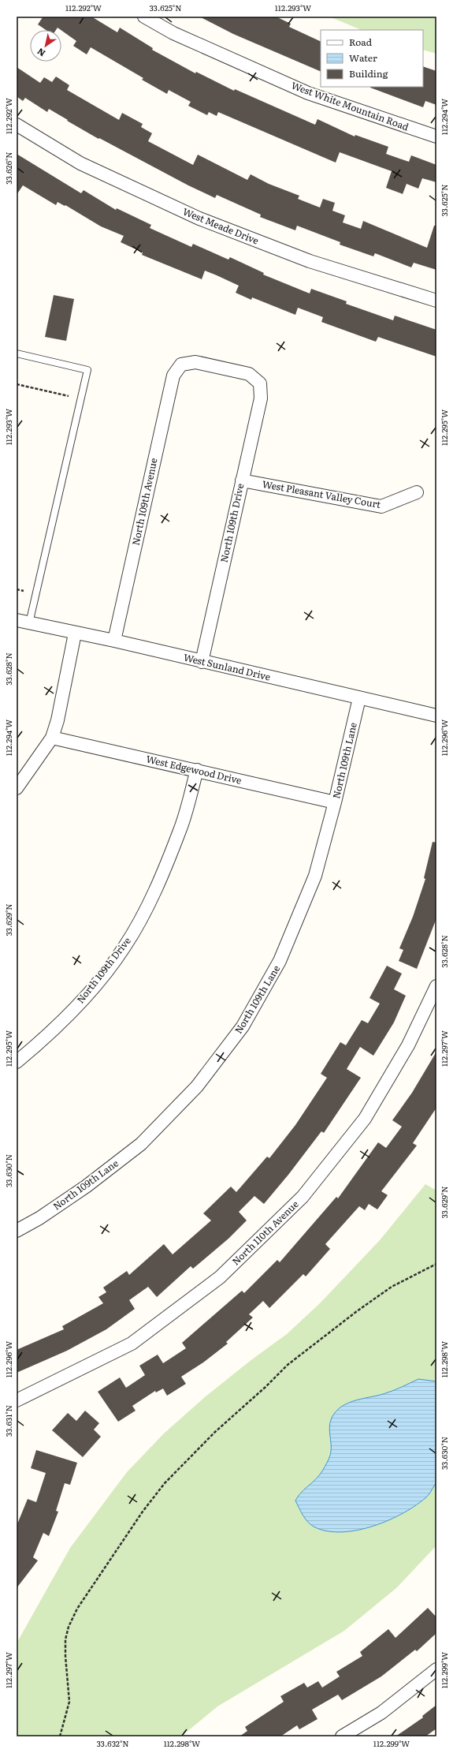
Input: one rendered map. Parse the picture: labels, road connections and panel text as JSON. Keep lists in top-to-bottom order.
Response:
{
  "streets": {
    "street": [
      "West White Mountain Road",
      "West Meade Drive",
      "West Pleasant Valley Court",
      "North 109th Avenue",
      "North 109th Drive",
      "West Sunland Drive",
      "North 109th Lane",
      "West Edgewood Drive",
      "North 110th Avenue"
    ]
  },
  "crossings": [
    ["West Pleasant Valley Court", "North 109th Drive"],
    ["North 109th Avenue", "North 109th Drive"],
    ["North 109th Avenue", "West Sunland Drive"],
    ["North 109th Drive", "West Sunland Drive"],
    ["North 109th Drive", "West Edgewood Drive"],
    ["West Sunland Drive", "North 109th Lane"],
    ["North 109th Lane", "West Edgewood Drive"]
  ],
  "legend": ["Road", "Water", "Building"],
  "north": "bottom left",
  "coordinates": [
    "112.292°W",
    "33.625°N",
    "112.293°W",
    "112.294°W",
    "33.626°N",
    "112.295°W",
    "33.628°N",
    "112.296°W",
    "33.629°N",
    "112.297°W",
    "33.630°N",
    "112.298°W",
    "33.631°N",
    "112.299°W",
    "33.632°N"
  ]
}
